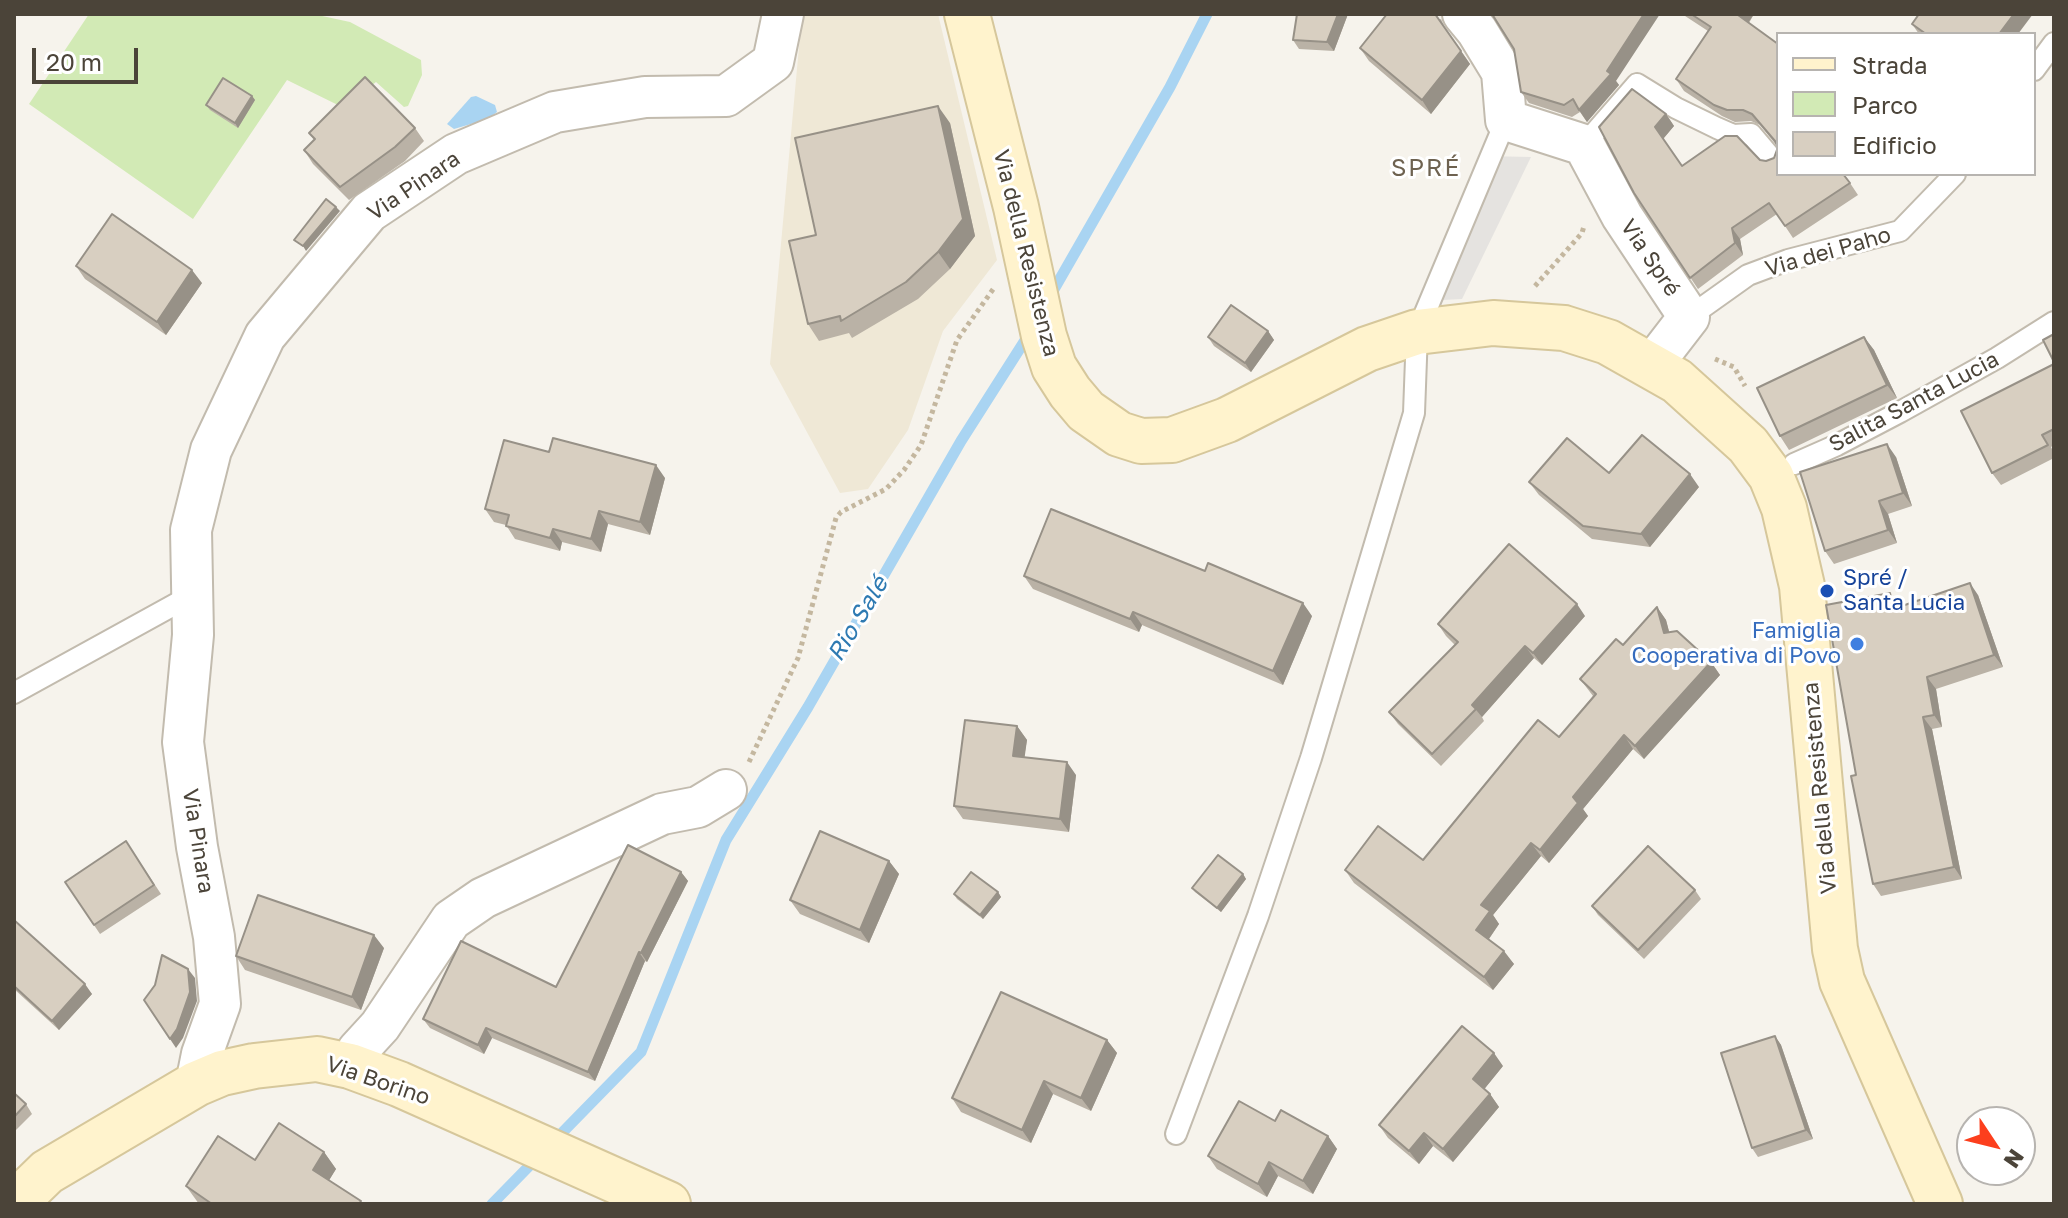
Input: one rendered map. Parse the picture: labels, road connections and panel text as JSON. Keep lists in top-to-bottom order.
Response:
{
  "streets": {
    "street": [
      "Via Pinara",
      "Via della Resistenza",
      "Via Spré",
      "Via Borino"
    ],
    "lane": ["Via dei Paho", "Salita Santa Lucia"]
  },
  "crossings": [
    ["Via Pinara", "Via Borino"],
    ["Via dei Paho", "Via Spré"],
    ["Via della Resistenza", "Via Spré"],
    ["Via della Resistenza", "Salita Santa Lucia"]
  ],
  "districts": ["SPRÉ"],
  "water": ["Rio Salé"],
  "places": ["Spré / Santa Lucia", "Famiglia Cooperativa di Povo"],
  "legend": ["Strada", "Parco", "Edificio"],
  "scale_bar": "20 m",
  "north": "bottom right"
}
